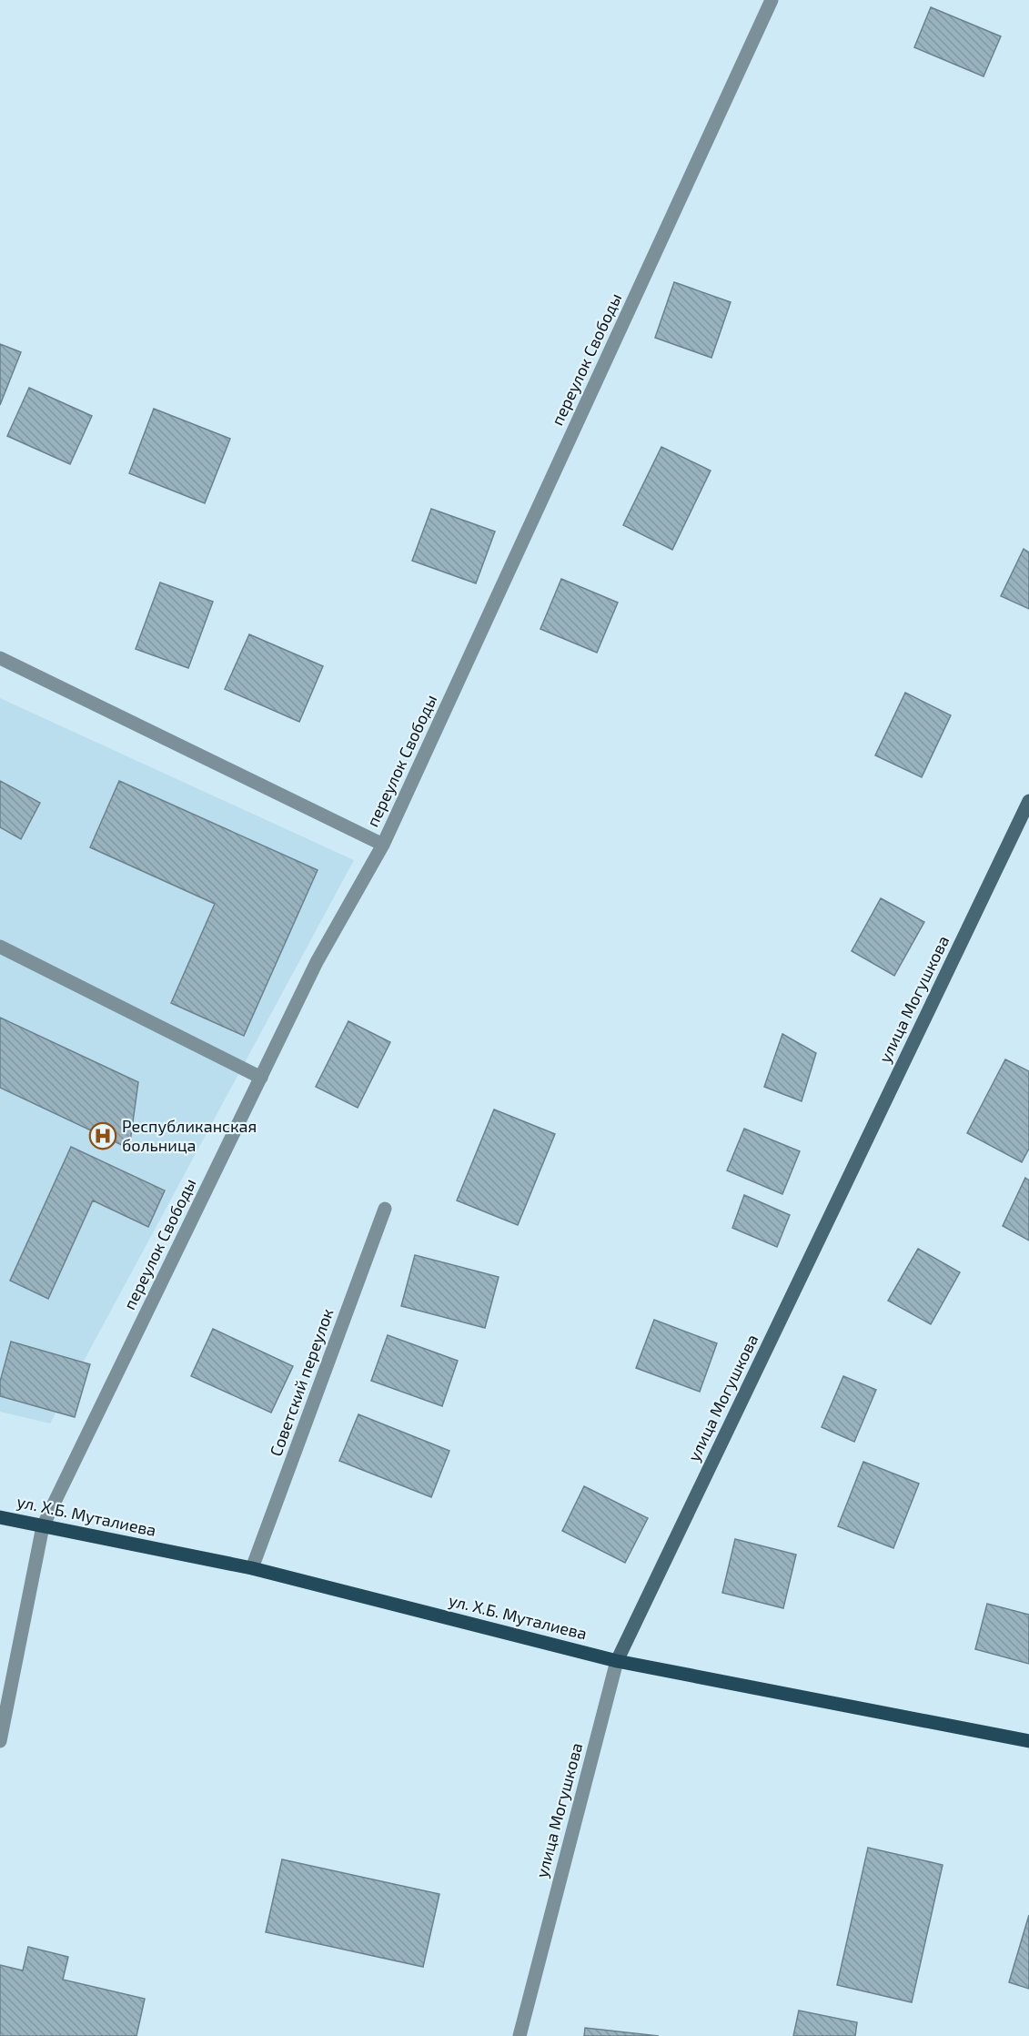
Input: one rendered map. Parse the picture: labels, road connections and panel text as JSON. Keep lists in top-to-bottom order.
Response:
{
  "streets": {
    "main road": ["ул. Х.Б. Муталиева"],
    "street": ["переулок Свободы", "улица Могушкова", "Советский переулок"]
  },
  "crossings": [
    ["переулок Свободы", "ул. Х.Б. Муталиева"],
    ["улица Могушкова", "ул. Х.Б. Муталиева"],
    ["Советский переулок", "ул. Х.Б. Муталиева"]
  ],
  "places": {
    "hospital": ["Республиканская больница"]
  }
}
